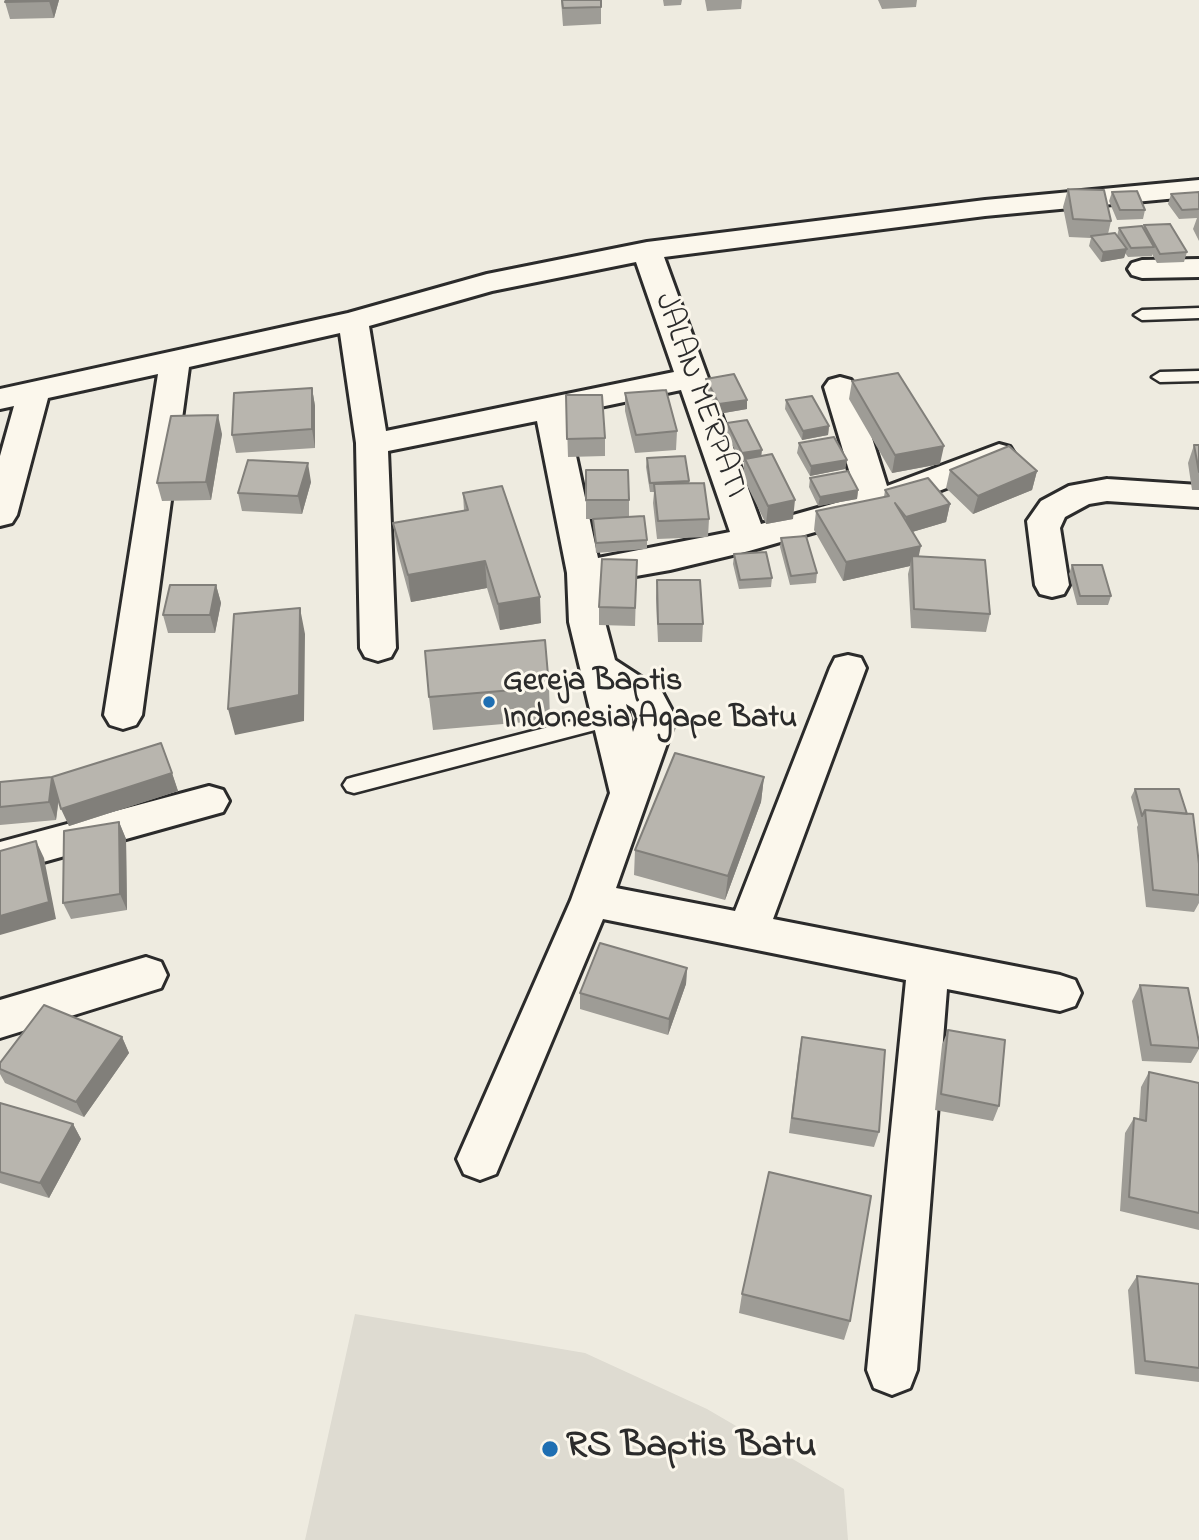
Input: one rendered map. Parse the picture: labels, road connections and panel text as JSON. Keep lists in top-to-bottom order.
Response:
{
  "streets": {
    "street": ["JALAN MERPATI"]
  },
  "places": ["Gereja Baptis Indonesia Agape Batu", "RS Baptis Batu"]
}
